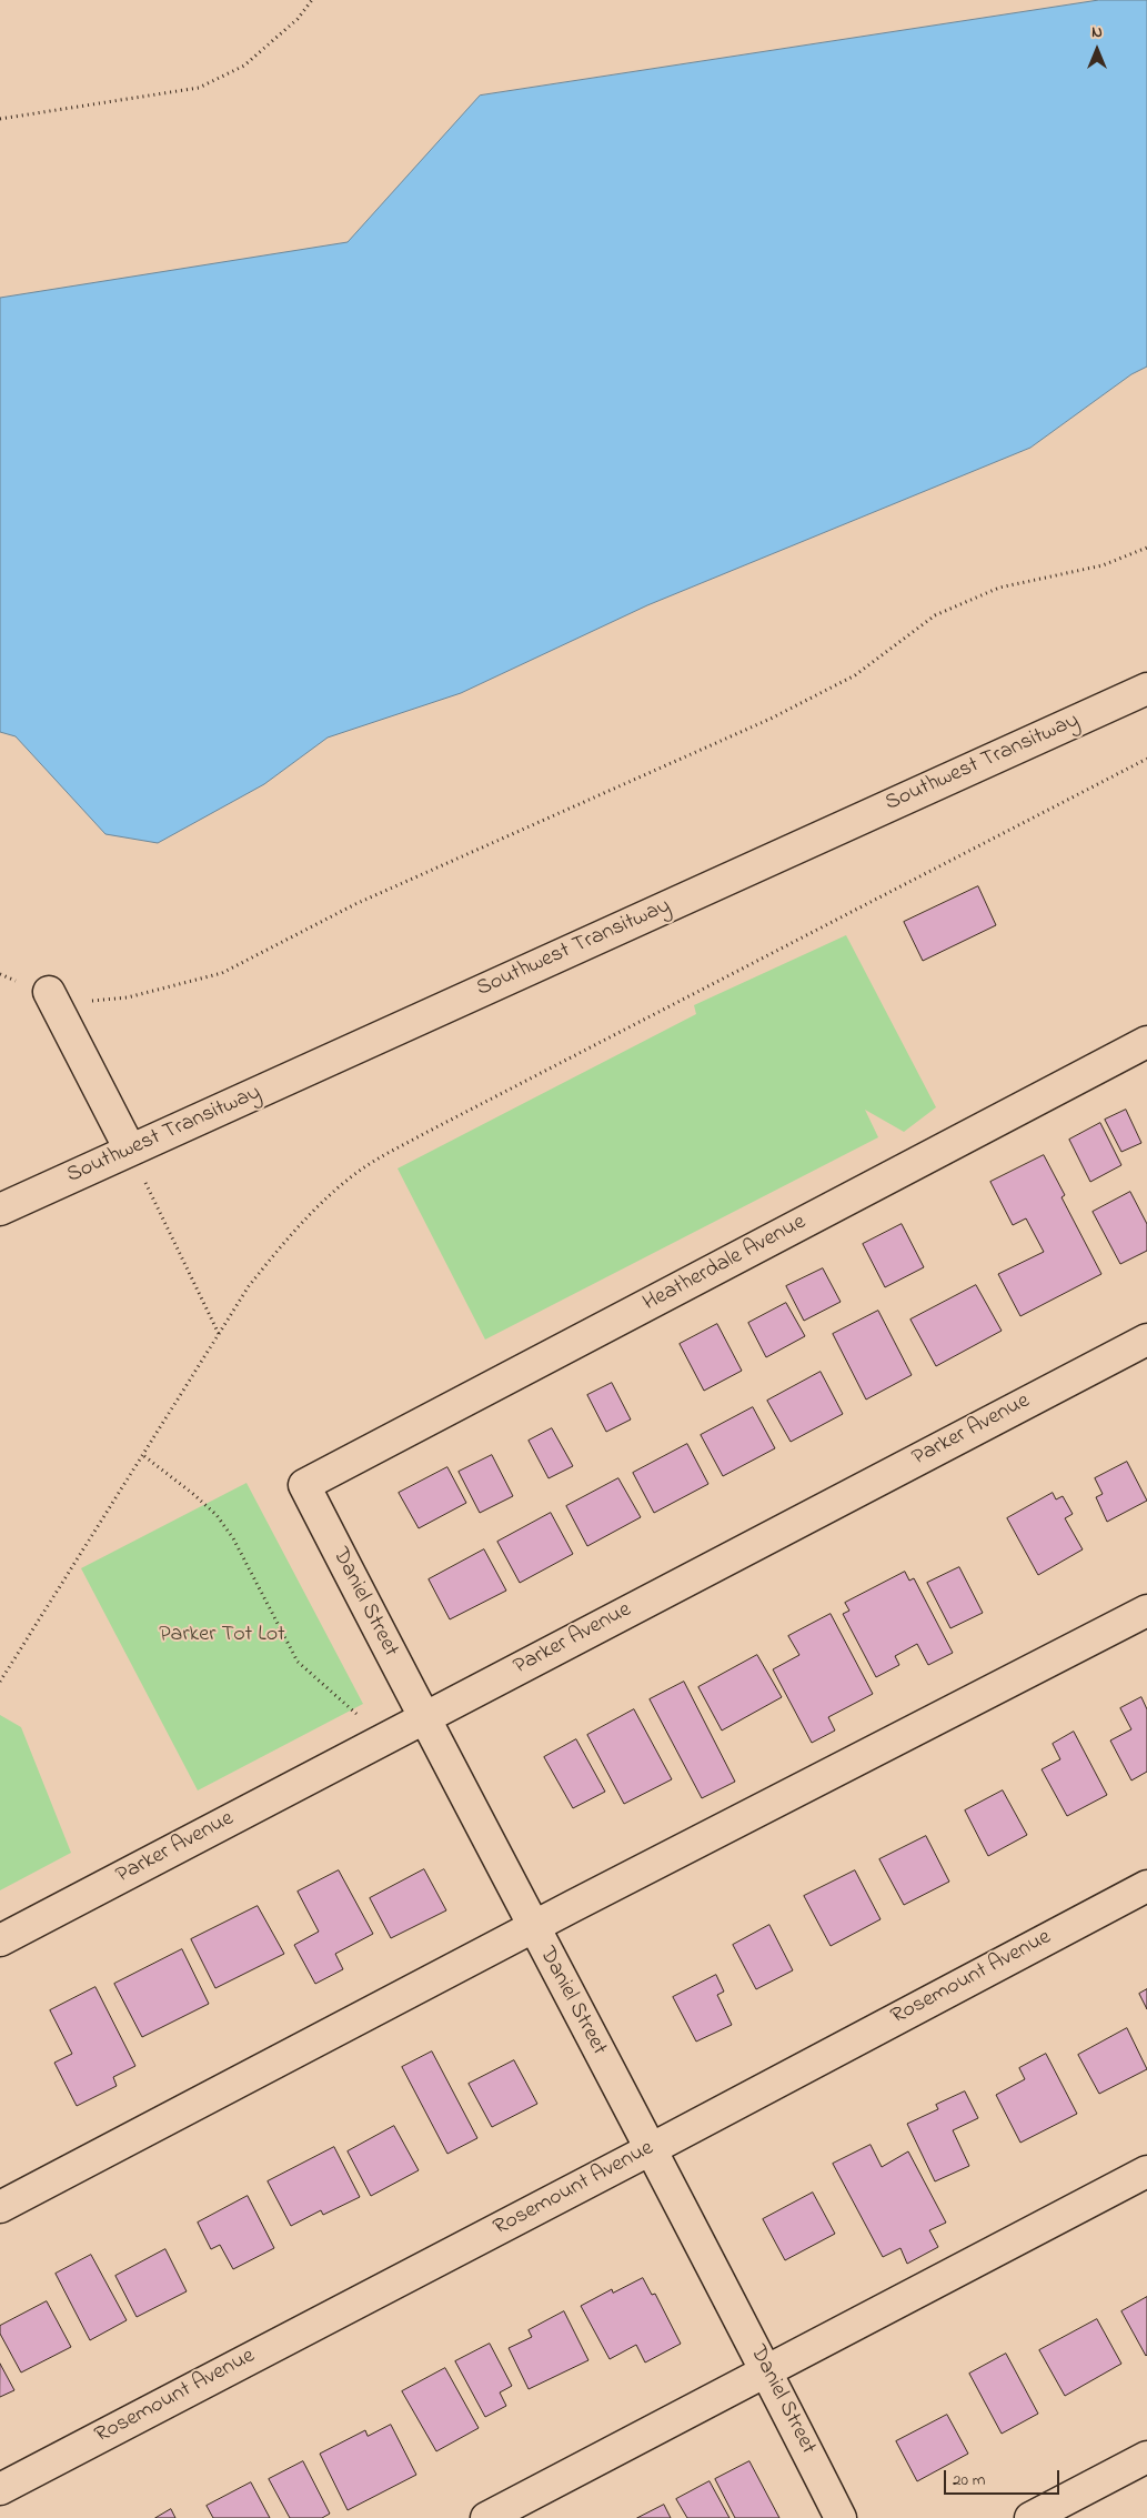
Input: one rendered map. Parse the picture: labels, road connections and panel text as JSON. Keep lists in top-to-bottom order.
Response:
{
  "streets": {
    "street": [
      "Southwest Transitway",
      "Heatherdale Avenue",
      "Parker Avenue",
      "Daniel Street",
      "Rosemount Avenue"
    ]
  },
  "crossings": [
    ["Heatherdale Avenue", "Daniel Street"],
    ["Parker Avenue", "Daniel Street"],
    ["Daniel Street", "Rosemount Avenue"]
  ],
  "parks": ["Parker Tot Lot"],
  "scale_bar": "20 m",
  "north": "top"
}
